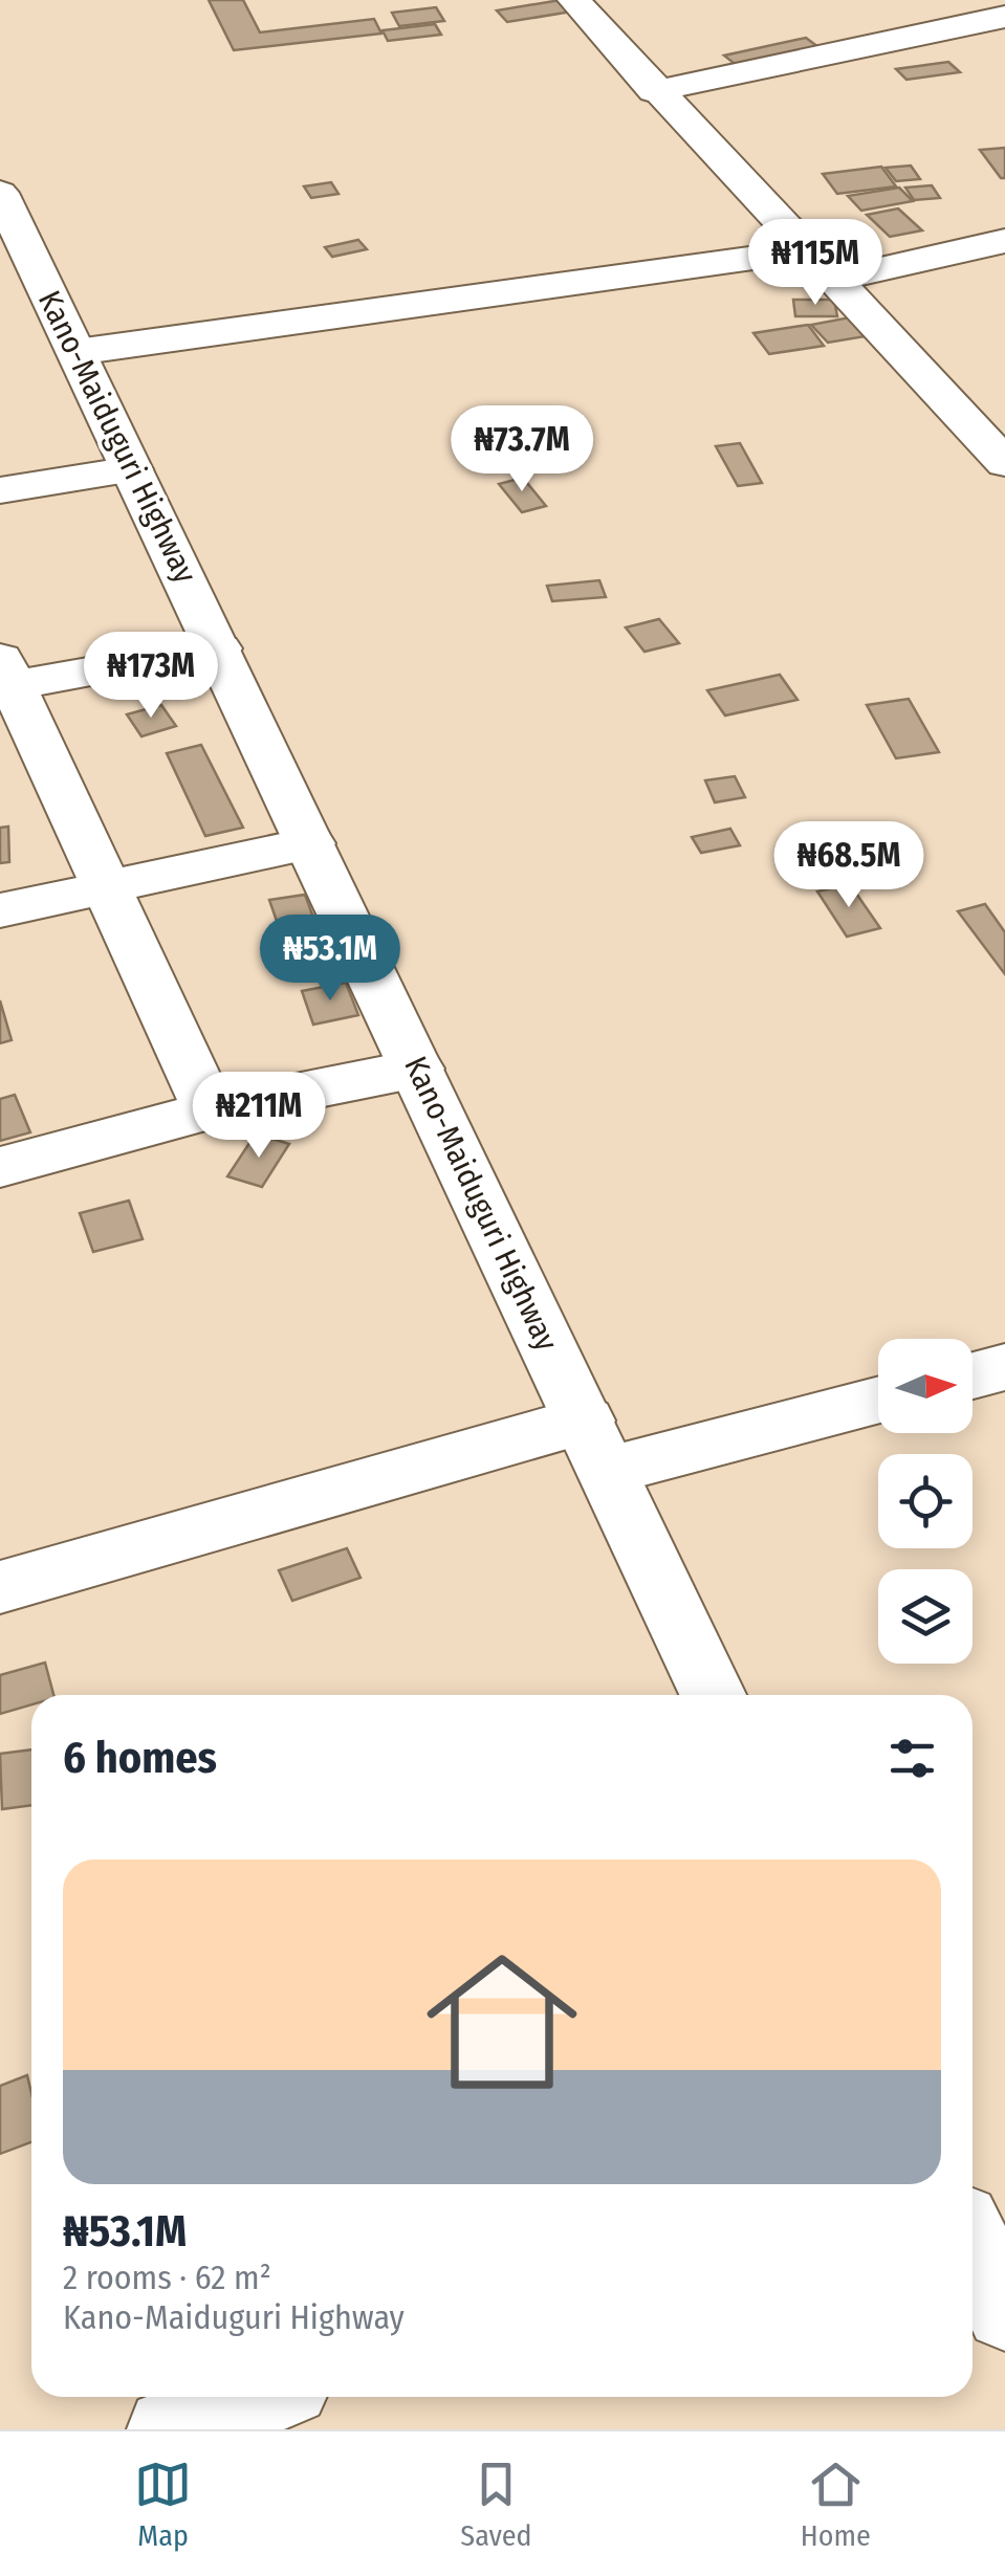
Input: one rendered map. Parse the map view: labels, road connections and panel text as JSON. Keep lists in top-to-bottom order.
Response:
{
  "streets": {
    "main road": ["Kano-Maiduguri Highway"]
  },
  "north": "right",
  "page": {
    "price": [
      "₦115M",
      "₦73.7M",
      "₦173M",
      "₦68.5M",
      "₦53.1M",
      "₦211M"
    ],
    "heading": "6 homes",
    "list": [
      {
        "name": "₦53.1M",
        "note": "2 rooms · 62 m² · Kano-Maiduguri Highway"
      }
    ],
    "tabs": ["Map", "Saved", "Home"]
  }
}
